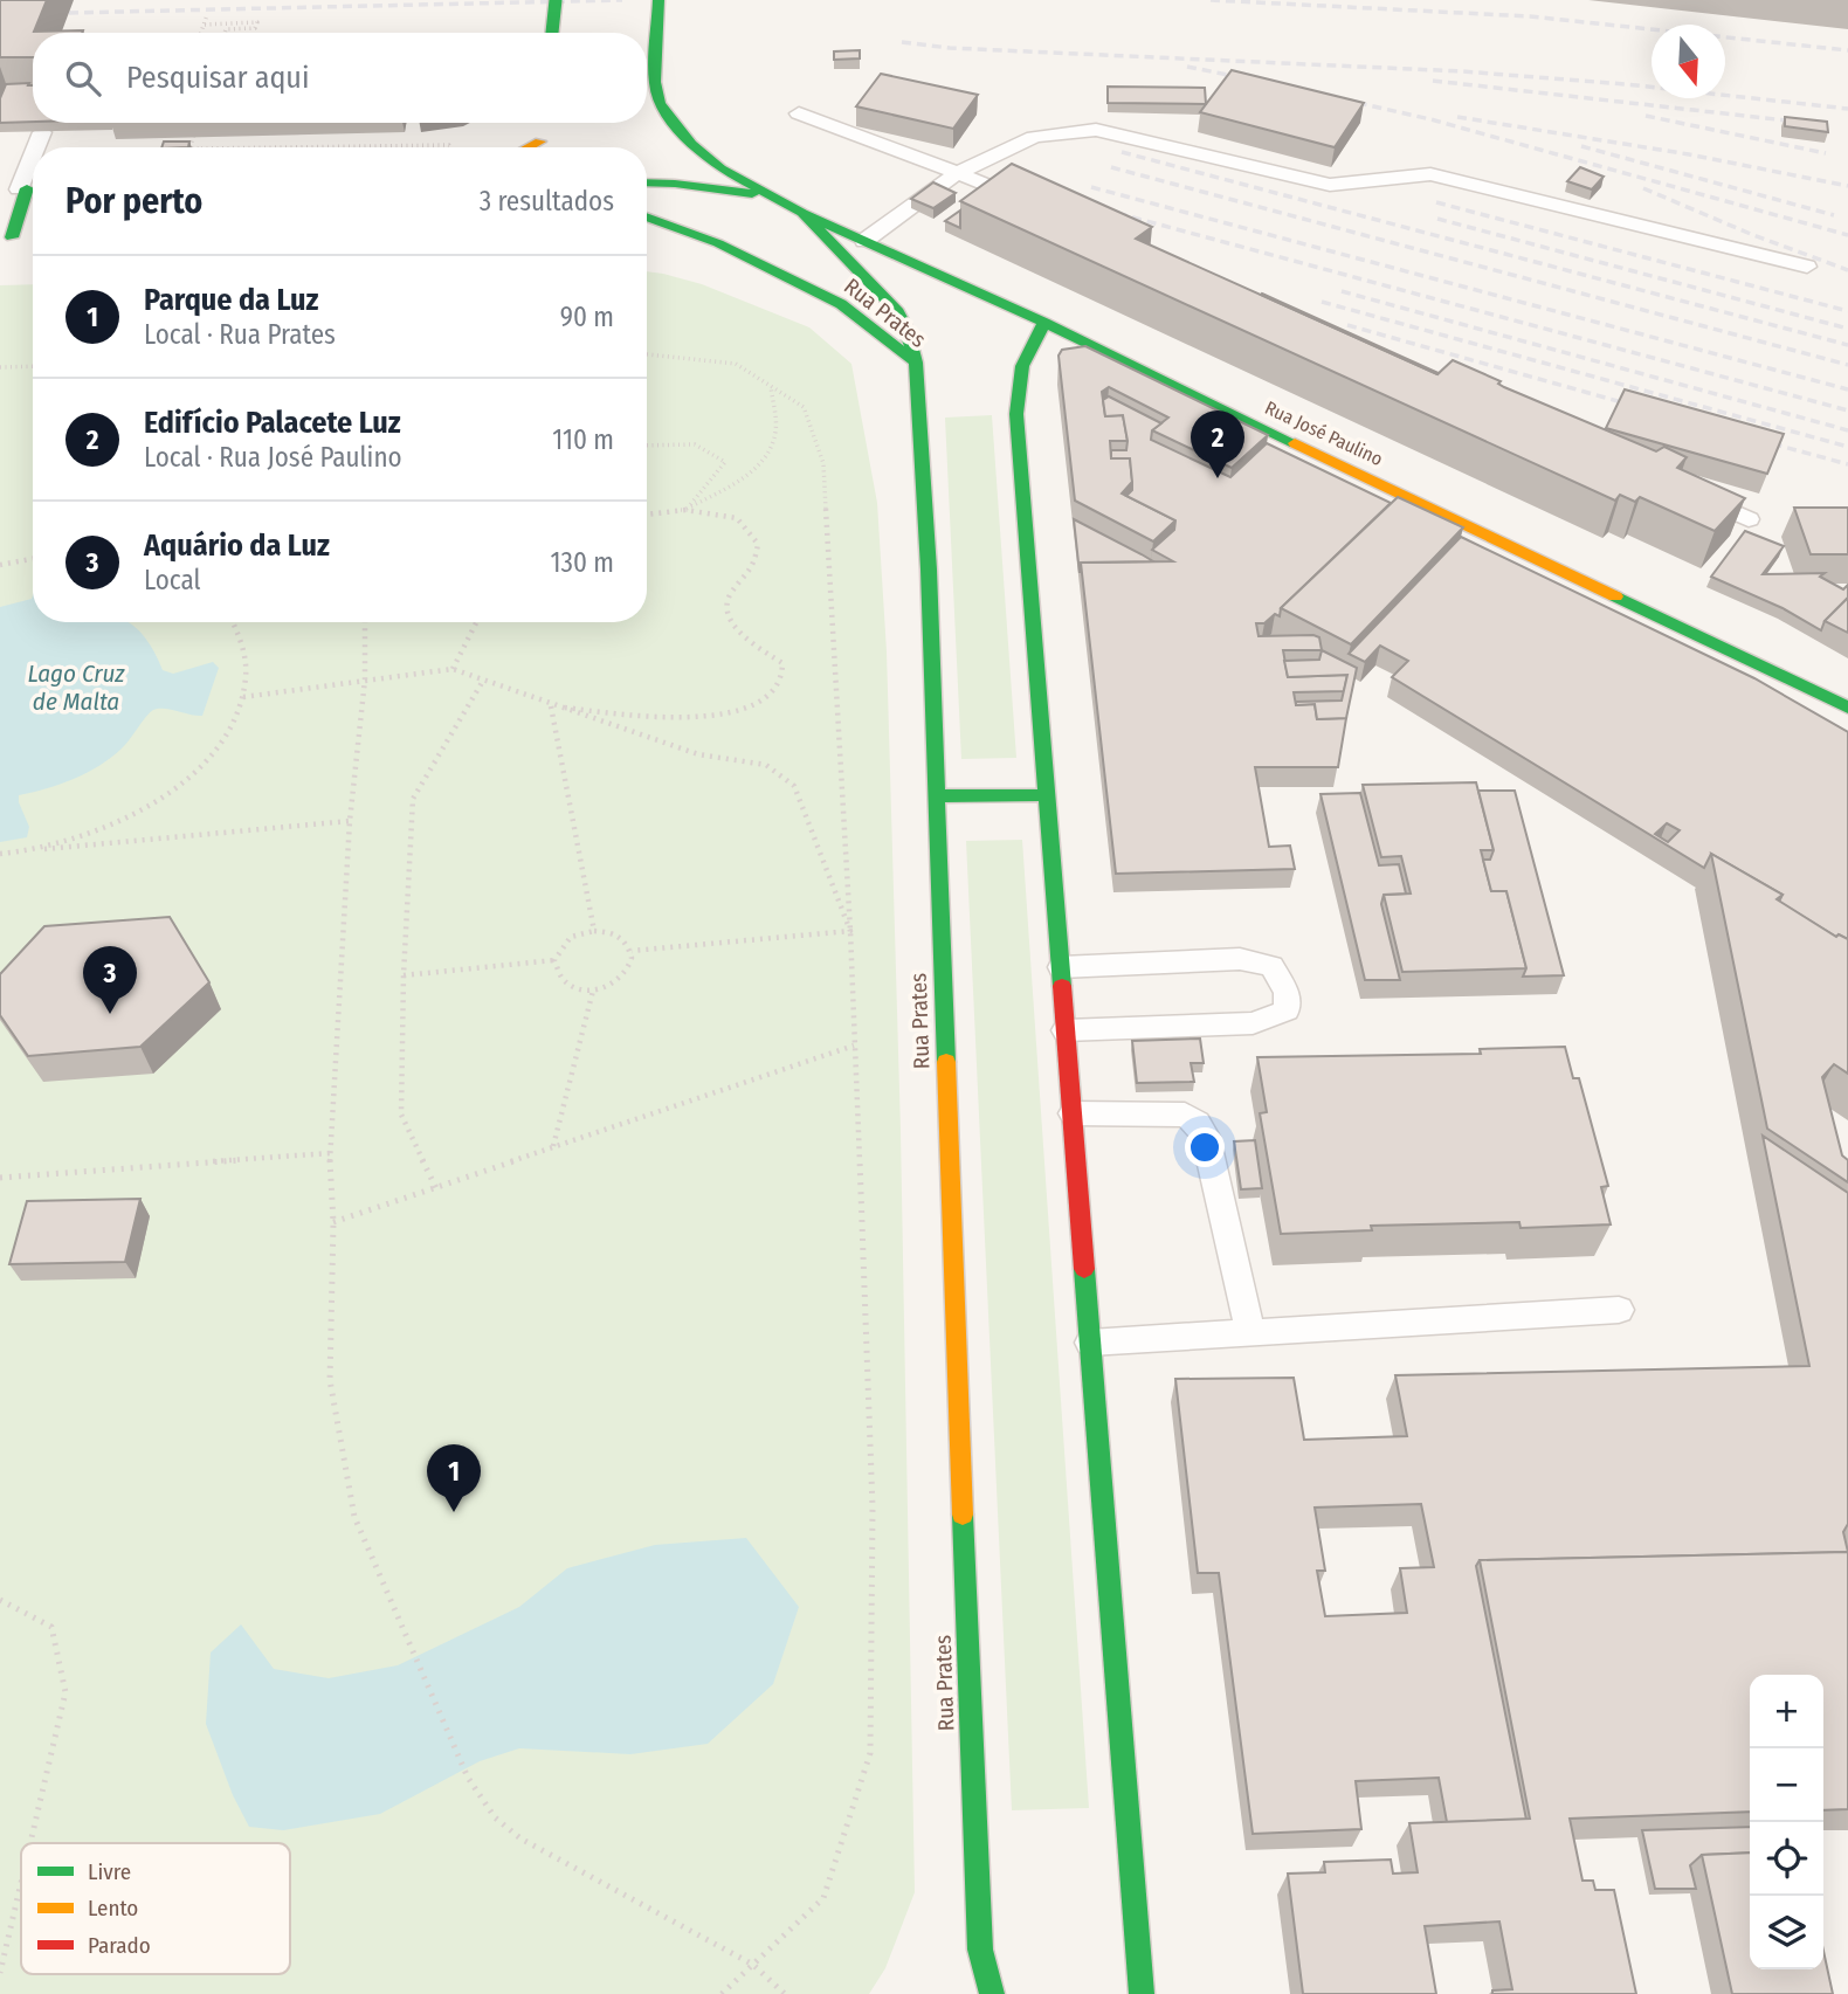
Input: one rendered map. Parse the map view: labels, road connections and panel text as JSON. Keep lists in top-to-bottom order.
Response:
{
  "streets": {
    "main road": ["Rua Prates", "Rua José Paulino"]
  },
  "water": ["Lago Cruz de Malta"],
  "legend": ["Livre", "Lento", "Parado"],
  "north": "bottom",
  "page": {
    "search": "Pesquisar aqui",
    "heading": ["Por perto", "3 resultados"],
    "list": [
      {
        "mark": "1",
        "name": "Parque da Luz",
        "note": "Local · Rua Prates",
        "value": "90 m"
      },
      {
        "mark": "2",
        "name": "Edifício Palacete Luz",
        "note": "Local · Rua José Paulino",
        "value": "110 m"
      },
      {
        "mark": "3",
        "name": "Aquário da Luz",
        "note": "Local",
        "value": "130 m"
      }
    ],
    "pins": ["2", "3", "1"],
    "map_buttons": ["+", "−"]
  }
}
